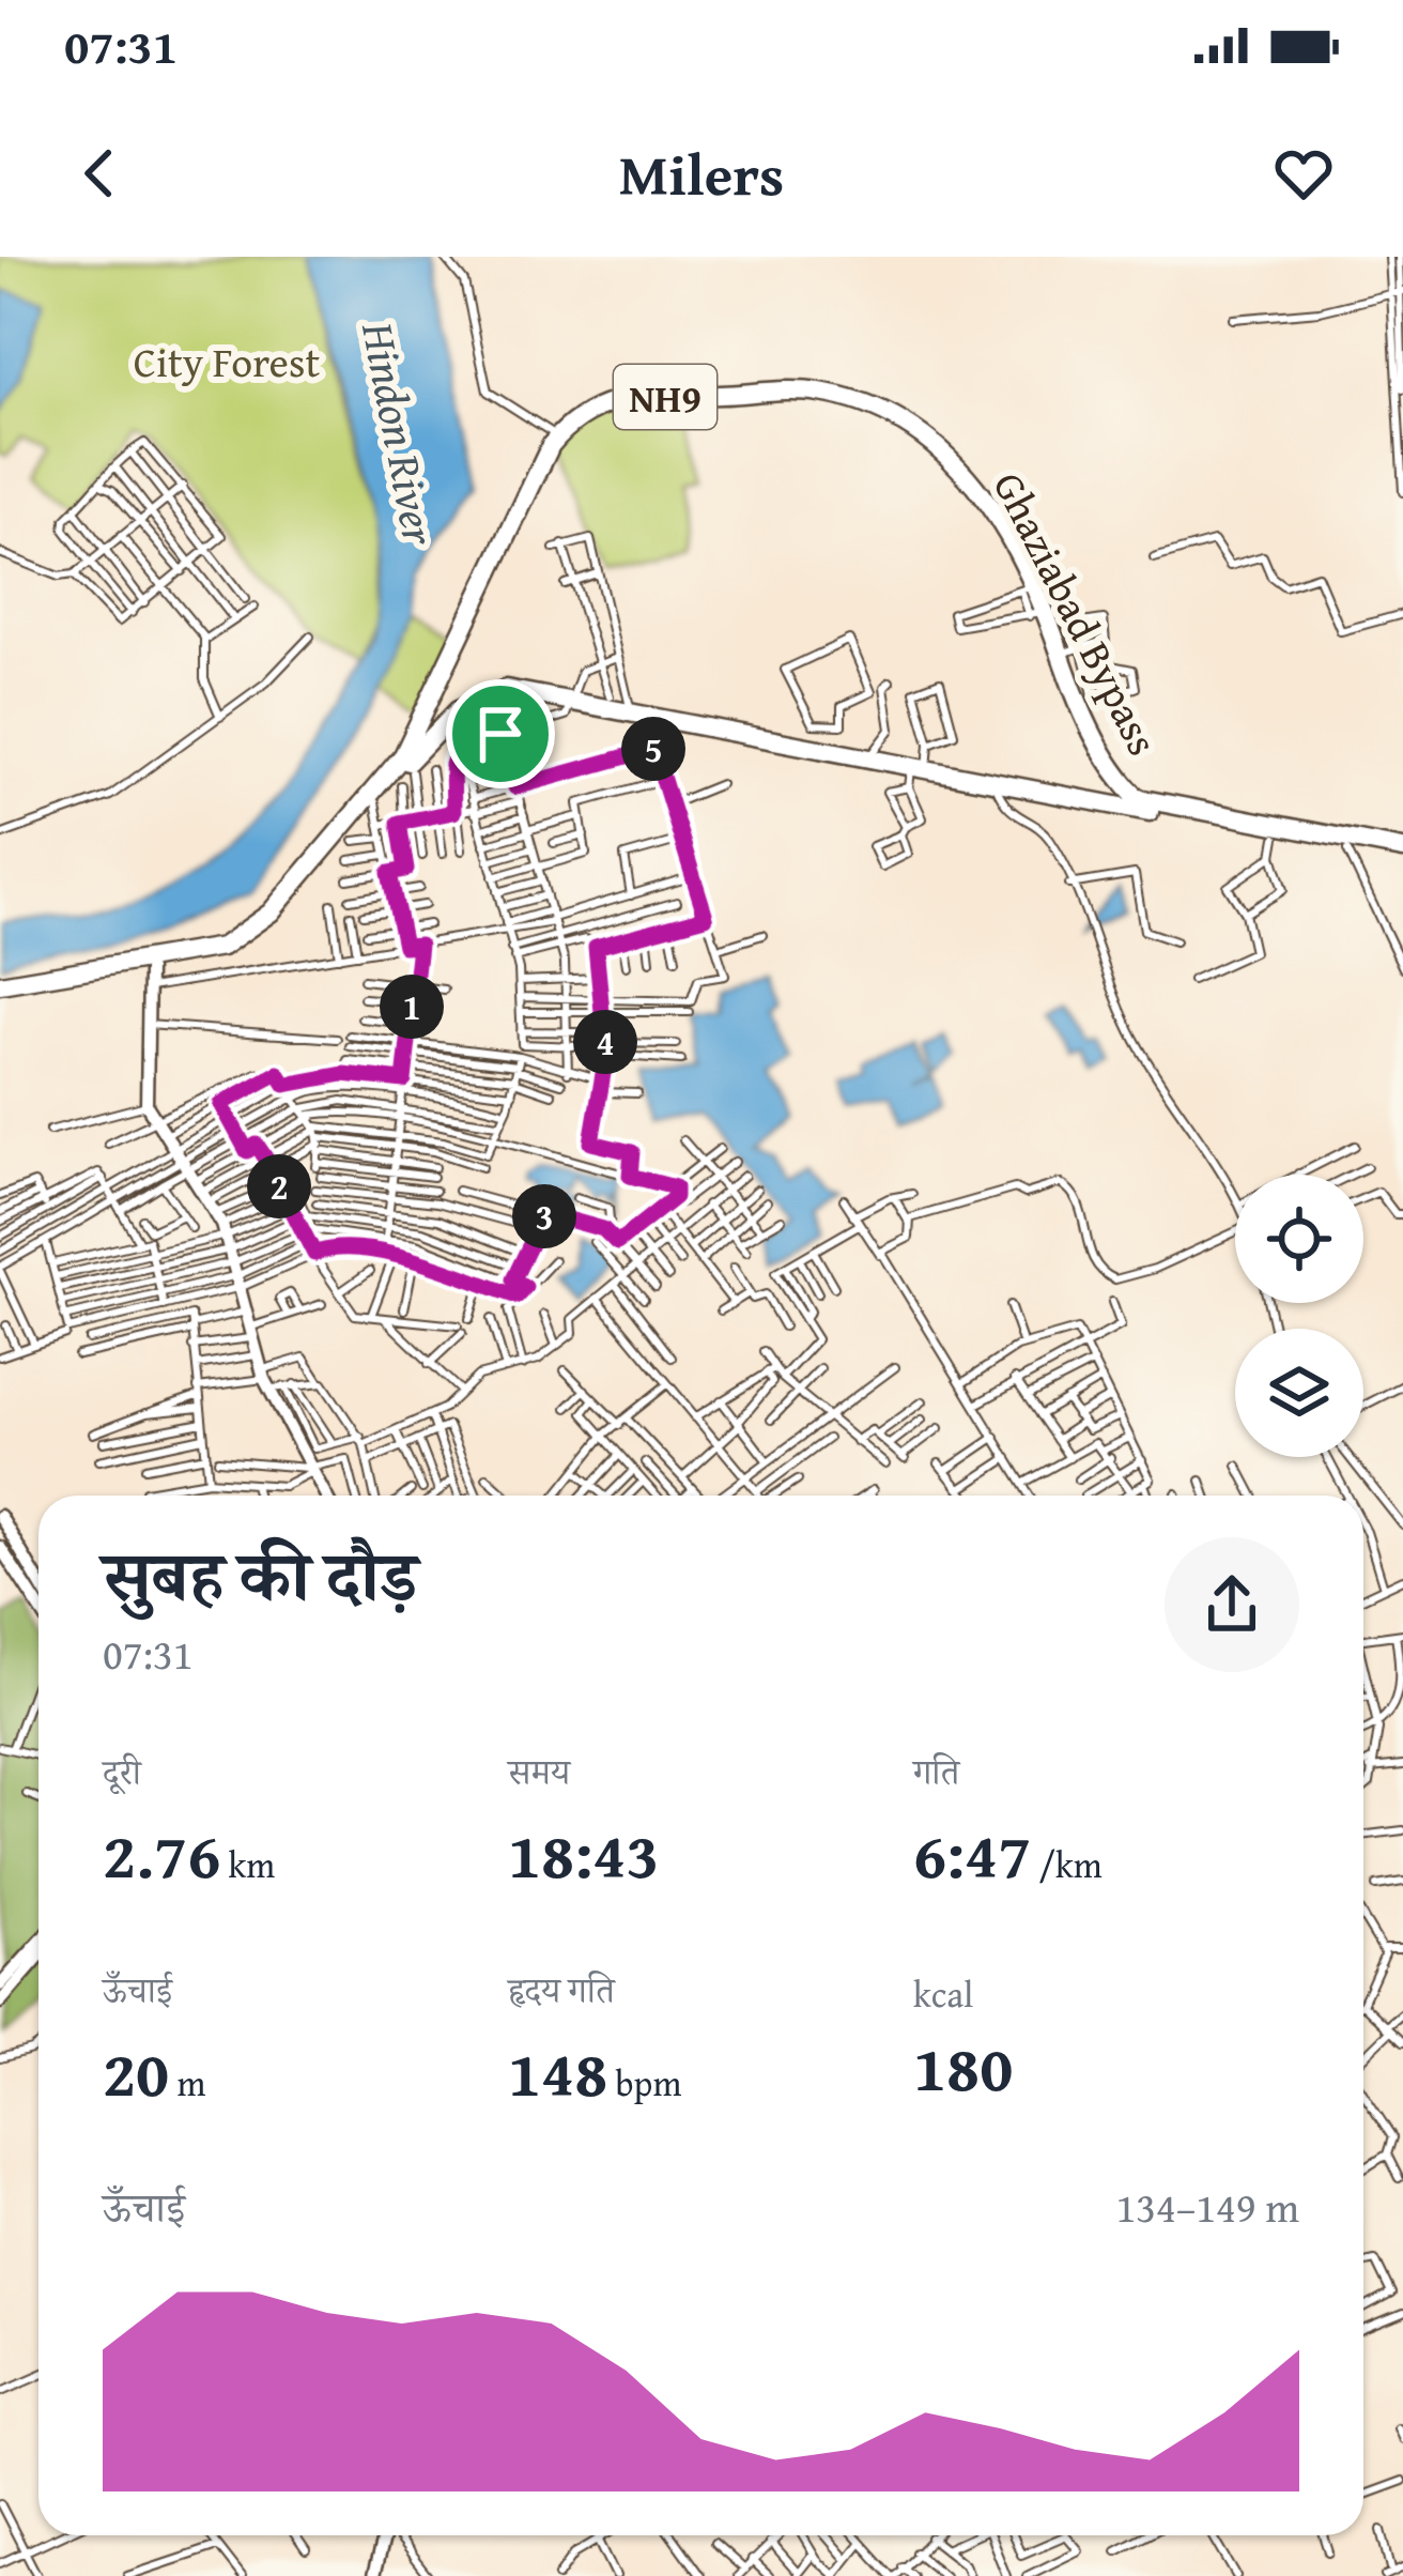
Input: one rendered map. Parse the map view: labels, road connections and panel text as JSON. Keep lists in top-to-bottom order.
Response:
{
  "streets": {
    "highway": ["NH9", "Ghaziabad Bypass"]
  },
  "water": ["Hindon River"],
  "parks": ["City Forest"],
  "page": {
    "status": "07:31",
    "header": "Milers",
    "pins": [
      "5",
      "1",
      "4",
      "2",
      "3"
    ],
    "heading": ["सुबह की दौड़", "07:31"],
    "stats": [
      ["दूरी", "2.76 km"],
      ["समय", "18:43"],
      ["गति", "6:47 /km"],
      ["ऊँचाई", "20 m"],
      ["हृदय गति", "148 bpm"],
      ["kcal", "180"]
    ],
    "chart": ["ऊँचाई", "134–149 m"]
  }
}
